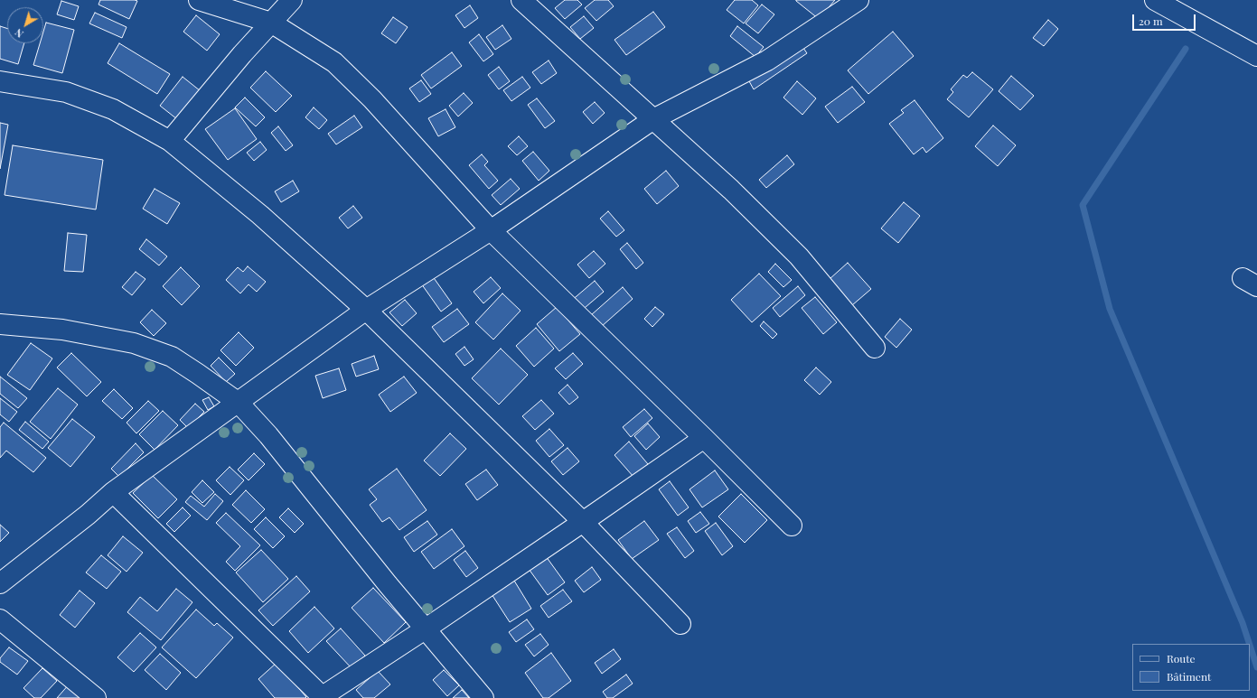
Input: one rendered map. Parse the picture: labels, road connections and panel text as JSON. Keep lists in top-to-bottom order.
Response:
{
  "legend": ["Route", "Bâtiment"],
  "scale_bar": "20 m",
  "north": "bottom left"
}
